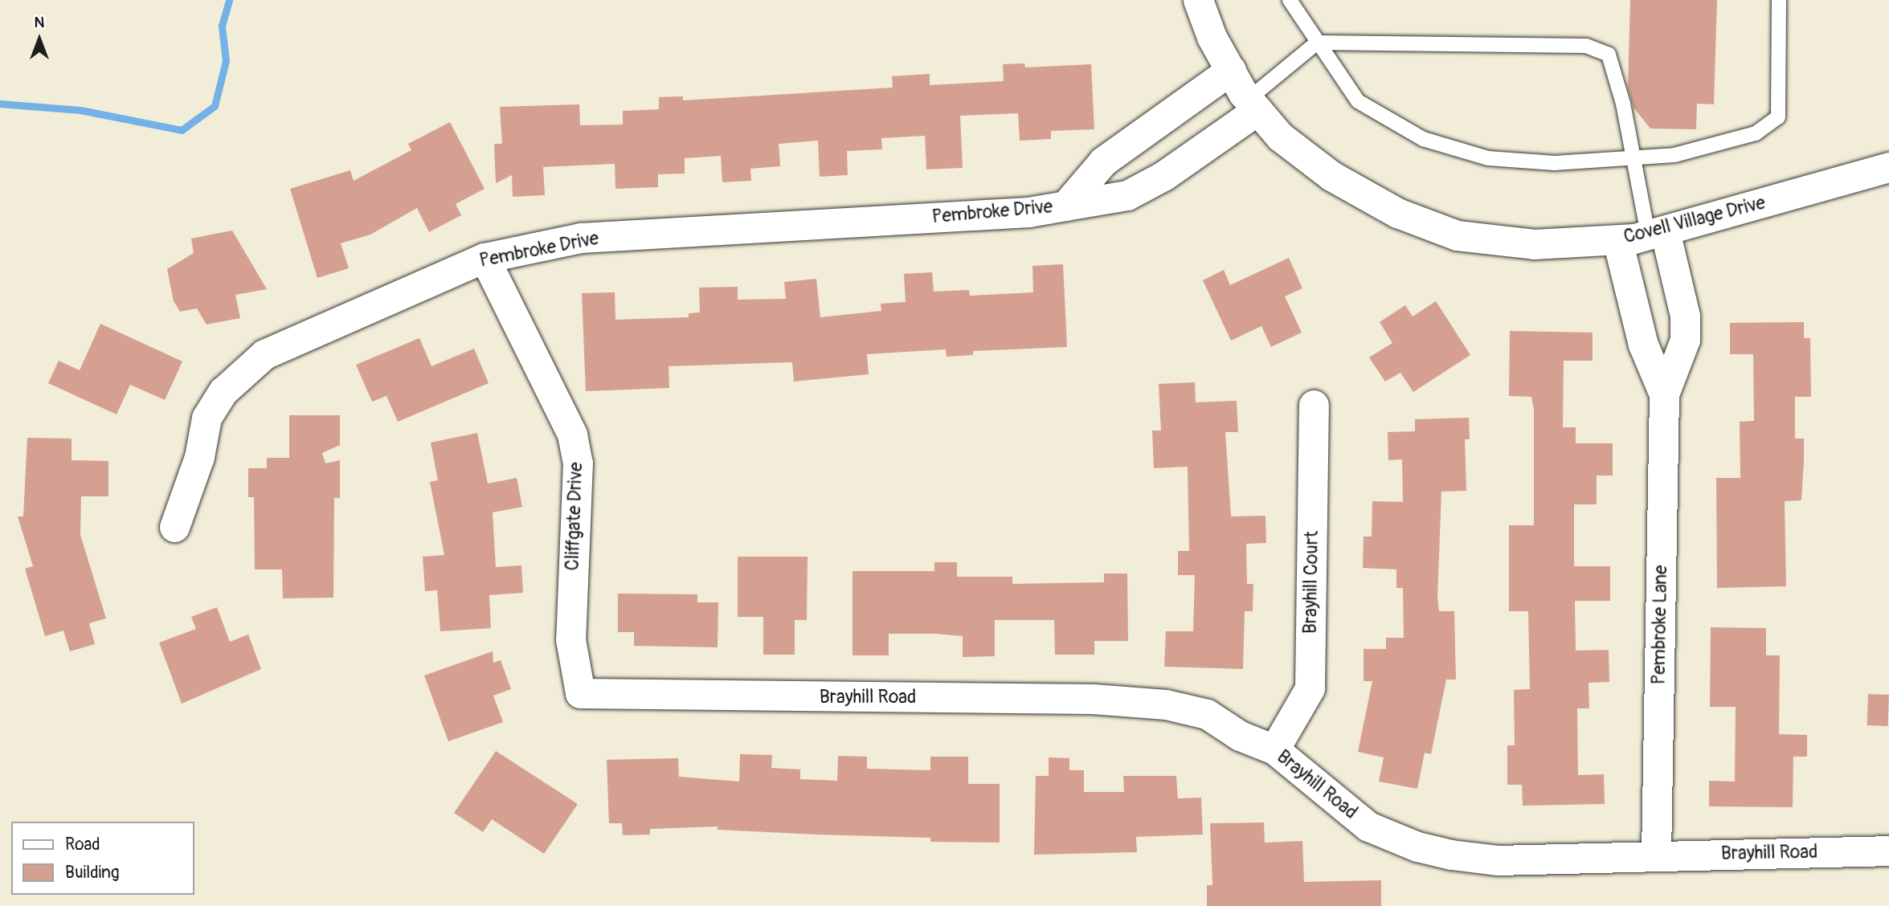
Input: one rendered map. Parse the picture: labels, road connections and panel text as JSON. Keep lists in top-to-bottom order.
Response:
{
  "streets": {
    "street": [
      "Pembroke Drive",
      "Covell Village Drive",
      "Cliffgate Drive",
      "Brayhill Court",
      "Pembroke Lane",
      "Brayhill Road"
    ]
  },
  "crossings": [
    ["Pembroke Drive", "Covell Village Drive"],
    ["Pembroke Drive", "Cliffgate Drive"],
    ["Covell Village Drive", "Pembroke Lane"],
    ["Cliffgate Drive", "Brayhill Road"],
    ["Brayhill Court", "Brayhill Road"],
    ["Pembroke Lane", "Brayhill Road"]
  ],
  "legend": ["Road", "Building"],
  "north": "top"
}
